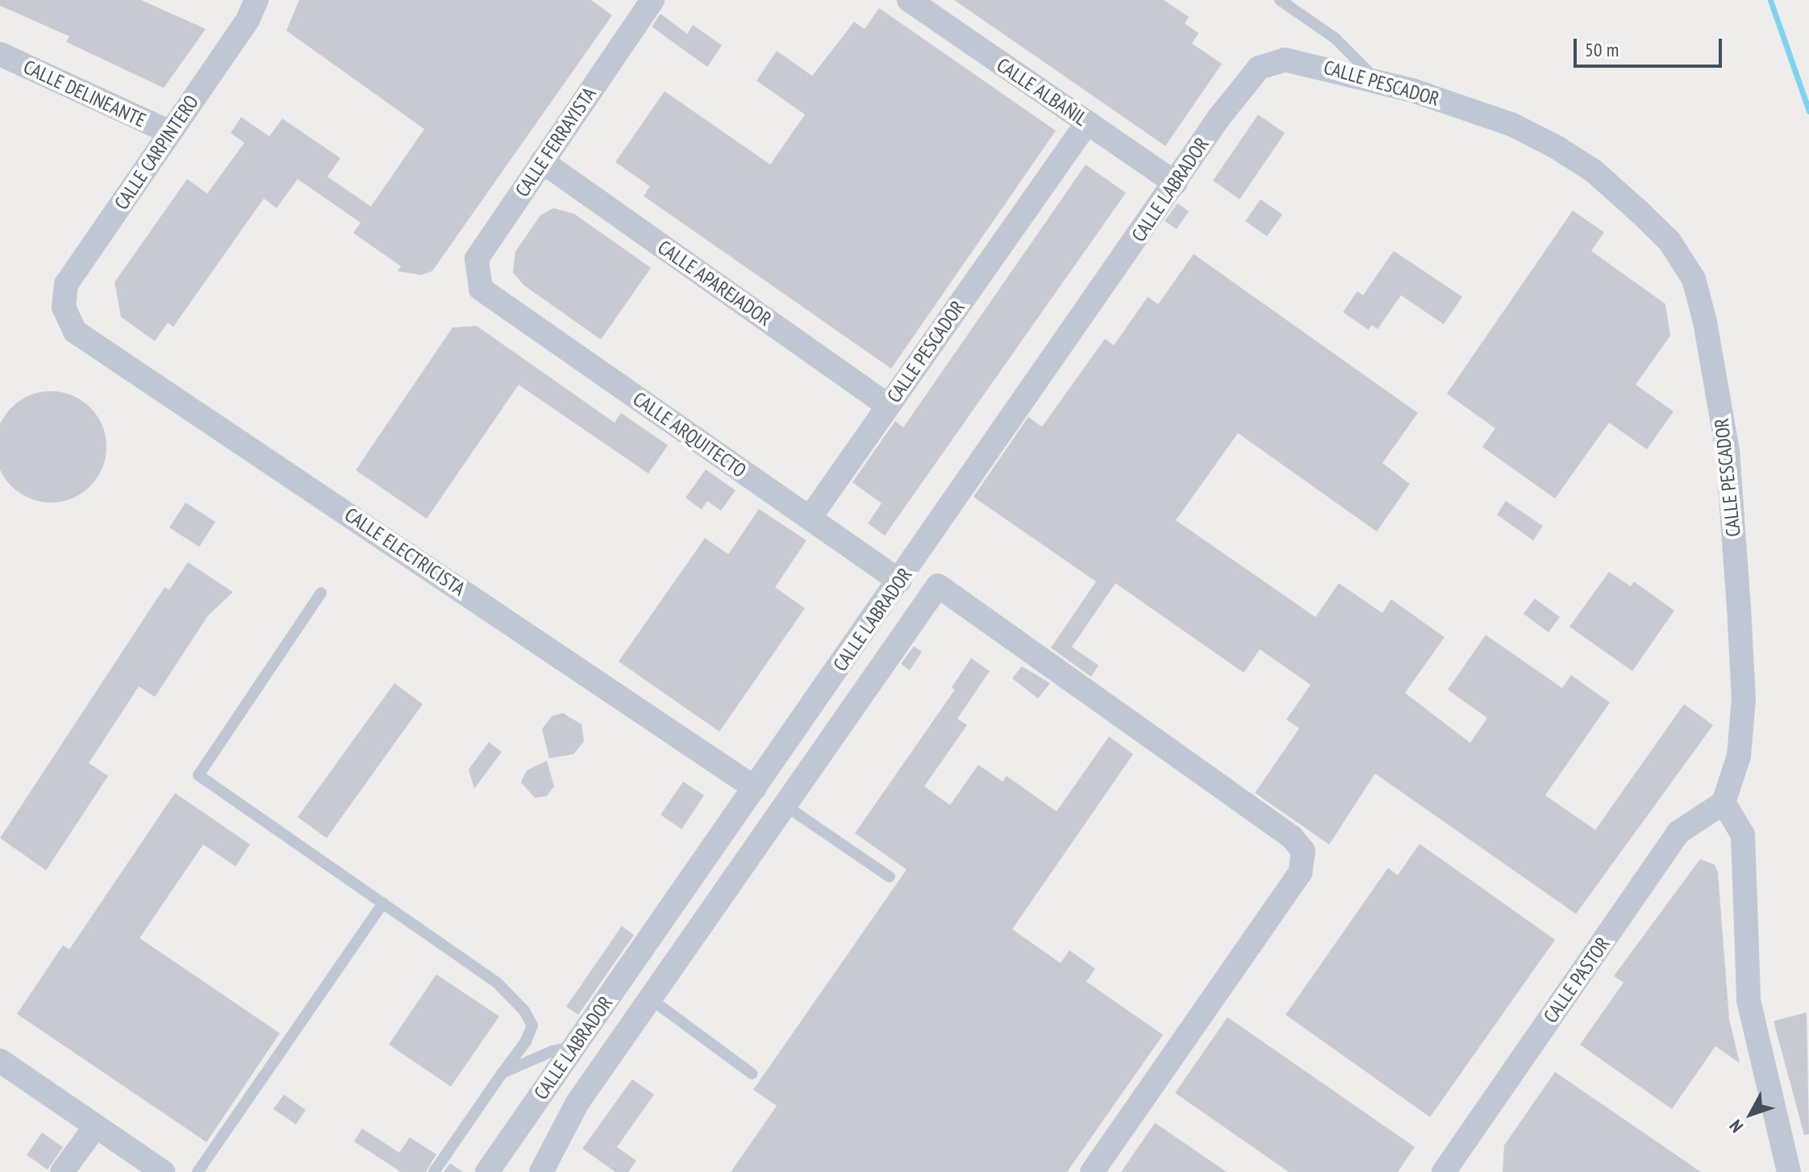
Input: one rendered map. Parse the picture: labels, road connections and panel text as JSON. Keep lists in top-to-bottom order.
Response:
{
  "streets": {
    "street": [
      "CALLE PESCADOR",
      "CALLE ALBAÑIL",
      "CALLE DELINEANTE",
      "CALLE FERRAYISTA",
      "CALLE CARPINTERO",
      "CALLE LABRADOR",
      "CALLE APAREJADOR",
      "CALLE ARQUITECTO",
      "CALLE ELECTRICISTA",
      "CALLE PASTOR"
    ]
  },
  "crossings": [
    ["CALLE PESCADOR", "CALLE ALBAÑIL"],
    ["CALLE PESCADOR", "CALLE LABRADOR"],
    ["CALLE PESCADOR", "CALLE APAREJADOR"],
    ["CALLE PESCADOR", "CALLE ARQUITECTO"],
    ["CALLE PESCADOR", "CALLE PASTOR"],
    ["CALLE ALBAÑIL", "CALLE LABRADOR"],
    ["CALLE DELINEANTE", "CALLE CARPINTERO"],
    ["CALLE FERRAYISTA", "CALLE APAREJADOR"],
    ["CALLE FERRAYISTA", "CALLE ARQUITECTO"],
    ["CALLE CARPINTERO", "CALLE ELECTRICISTA"],
    ["CALLE LABRADOR", "CALLE ARQUITECTO"],
    ["CALLE LABRADOR", "CALLE ELECTRICISTA"]
  ],
  "scale_bar": "50 m",
  "north": "bottom left"
}
